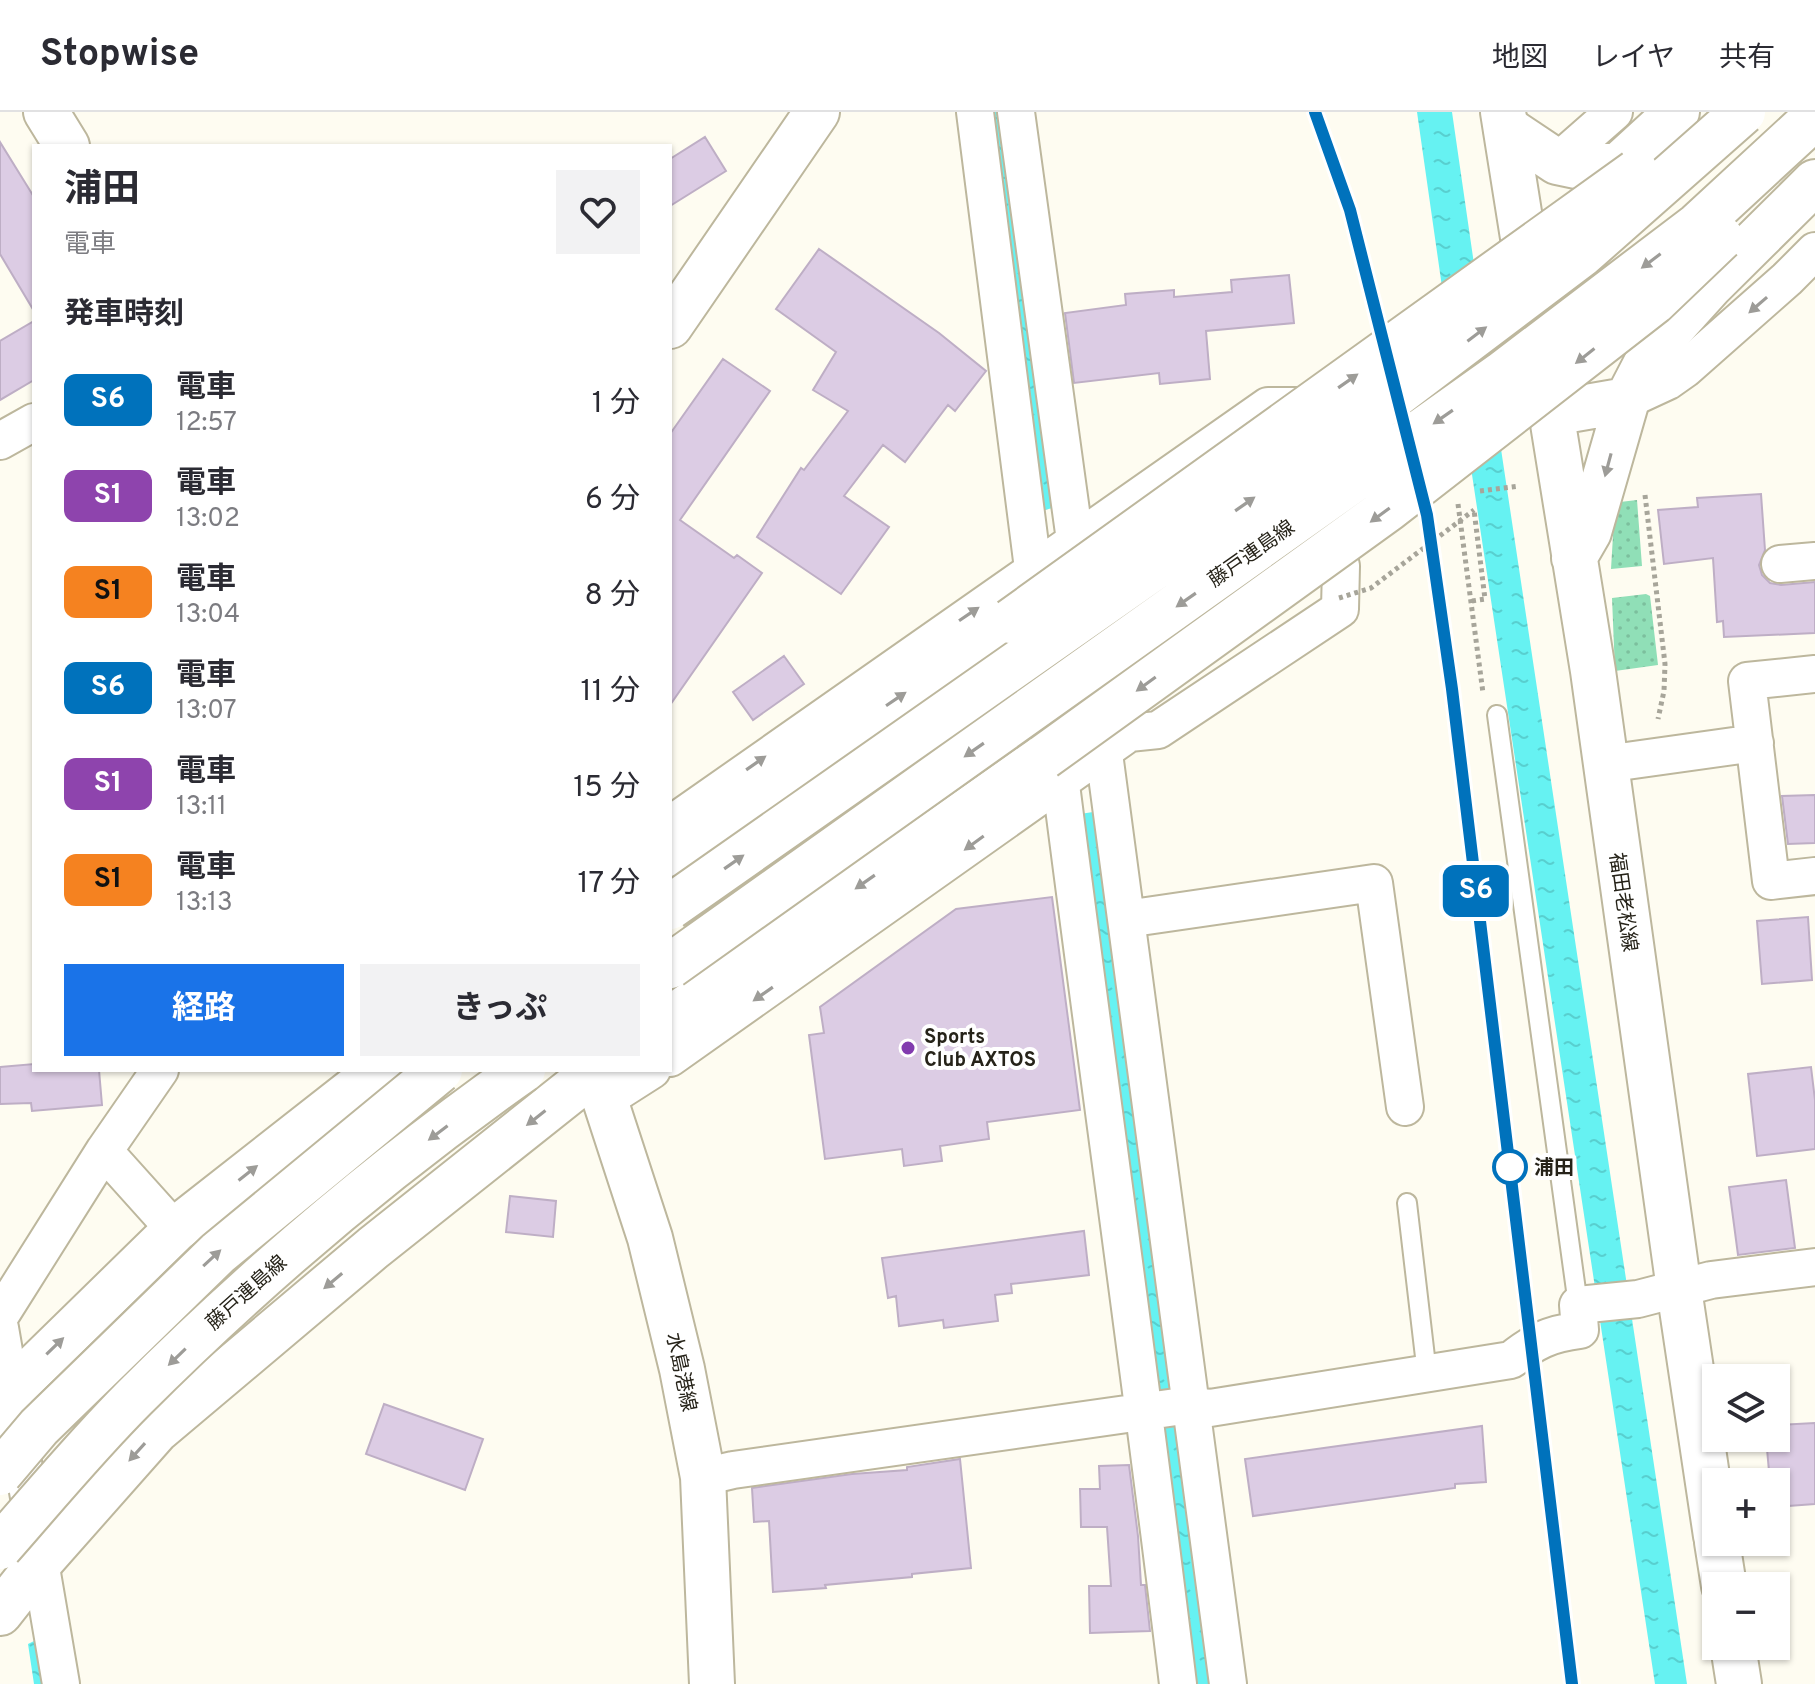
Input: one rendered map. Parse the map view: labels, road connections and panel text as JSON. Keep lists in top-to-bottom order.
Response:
{
  "streets": {
    "main road": ["藤戸連島線", "福田老松線", "水島港線"]
  },
  "places": ["Sports Club AXTOS", "浦田"],
  "page": {
    "header": "Stopwise",
    "nav": ["地図", "レイヤ", "共有"],
    "on_map": "S6",
    "heading": [
      ["浦田", "電車"],
      "発車時刻"
    ],
    "list": [
      {
        "mark": "S6",
        "name": "電車",
        "note": "12:57",
        "value": "1 分"
      },
      {
        "mark": "S1",
        "name": "電車",
        "note": "13:02",
        "value": "6 分"
      },
      {
        "mark": "S1",
        "name": "電車",
        "note": "13:04",
        "value": "8 分"
      },
      {
        "mark": "S6",
        "name": "電車",
        "note": "13:07",
        "value": "11 分"
      },
      {
        "mark": "S1",
        "name": "電車",
        "note": "13:11",
        "value": "15 分"
      },
      {
        "mark": "S1",
        "name": "電車",
        "note": "13:13",
        "value": "17 分"
      }
    ],
    "buttons": ["経路", "きっぷ"],
    "map_buttons": ["+", "−"]
  }
}
